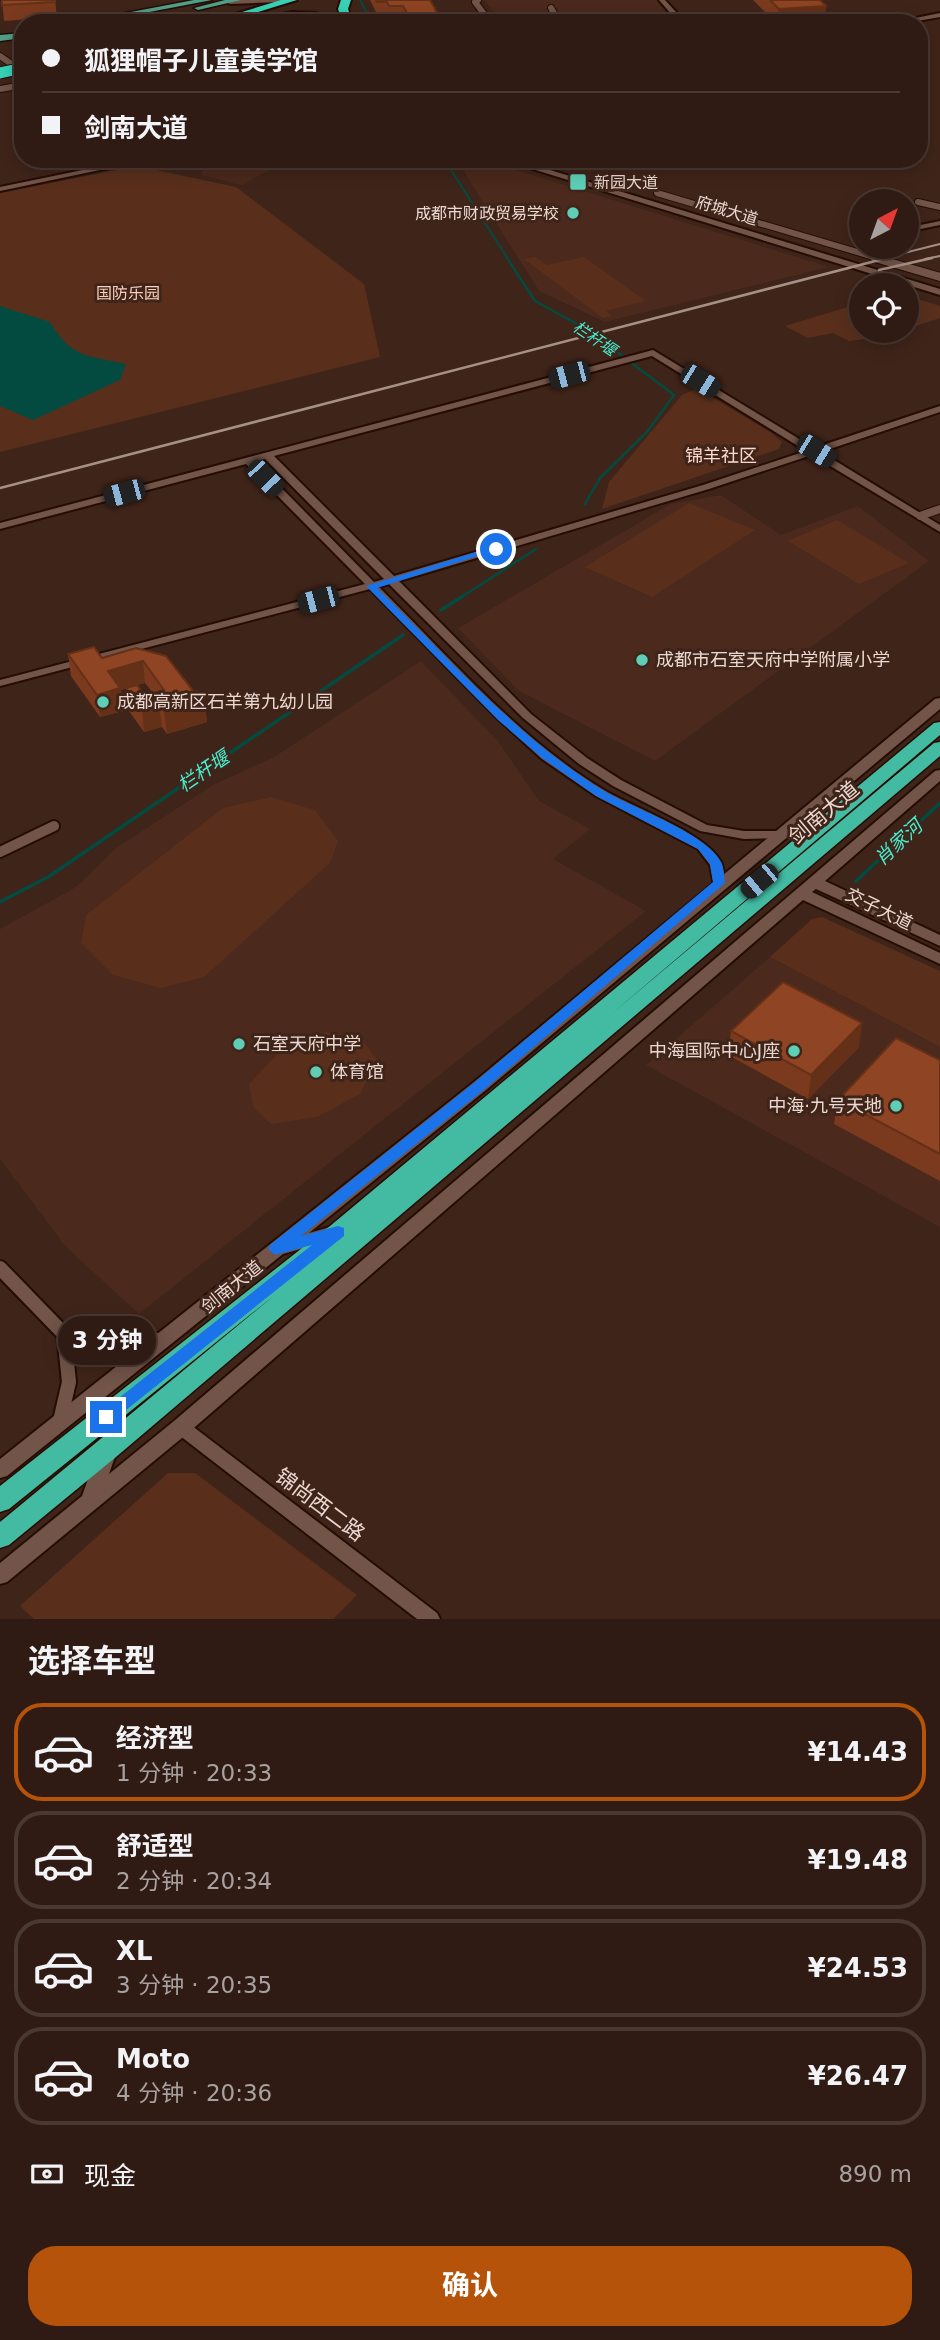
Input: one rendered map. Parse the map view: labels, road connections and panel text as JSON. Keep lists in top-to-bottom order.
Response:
{
  "streets": {
    "highway": ["剑南大道"],
    "main road": ["府城大道", "交子大道"],
    "street": ["锦尚西二路"]
  },
  "districts": ["锦羊社区"],
  "water": ["栏杆堰", "肖家河"],
  "parks": ["国防乐园"],
  "places": {
    "transit": ["新园大道"],
    "other": [
      "成都市财政贸易学校",
      "成都市石室天府中学附属小学",
      "成都高新区石羊第九幼儿园",
      "石室天府中学",
      "中海国际中心J座",
      "体育馆",
      "中海·九号天地"
    ]
  },
  "north": "top right",
  "page": {
    "banner": ["狐狸帽子儿童美学馆", "剑南大道"],
    "bubble": "3 分钟",
    "heading": "选择车型",
    "list": [
      {
        "name": "经济型",
        "note": "1 分钟 · 20:33",
        "value": "¥14.43"
      },
      {
        "name": "舒适型",
        "note": "2 分钟 · 20:34",
        "value": "¥19.48"
      },
      {
        "name": "XL",
        "note": "3 分钟 · 20:35",
        "value": "¥24.53"
      },
      {
        "name": "Moto",
        "note": "4 分钟 · 20:36",
        "value": "¥26.47"
      }
    ],
    "pay": ["现金", "890 m"],
    "buttons": "确认"
  }
}
